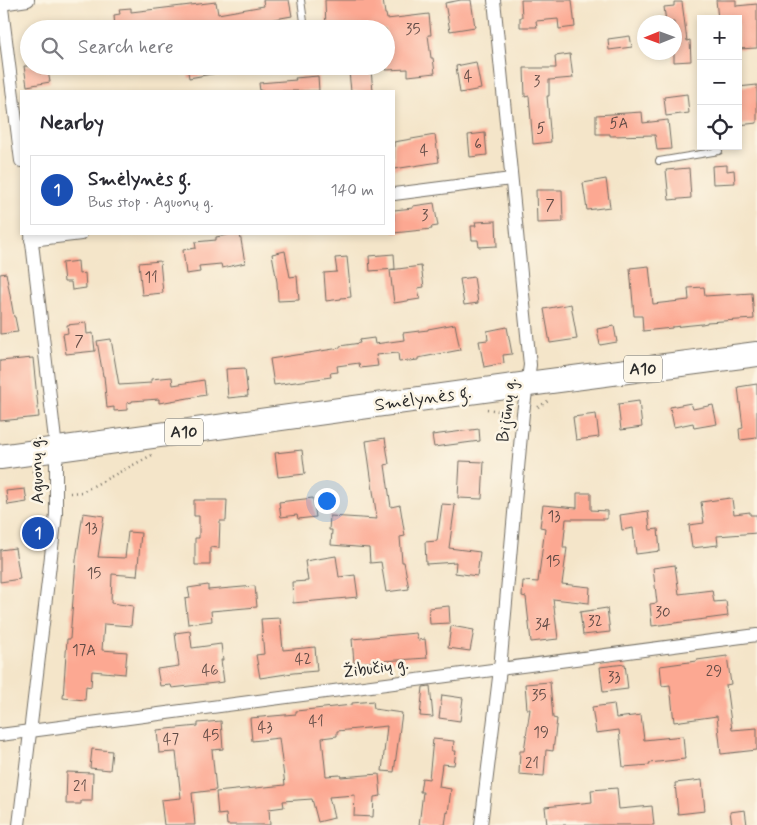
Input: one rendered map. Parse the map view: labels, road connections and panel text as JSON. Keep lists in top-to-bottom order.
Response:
{
  "streets": {
    "highway": ["A10", "Smėlynės g."],
    "street": ["Bijūnų g.", "Aguonų g.", "Žibučių g."]
  },
  "crossings": [
    ["Smėlynės g.", "Bijūnų g."],
    ["Smėlynės g.", "Aguonų g."],
    ["Bijūnų g.", "Žibučių g."],
    ["Aguonų g.", "Žibučių g."]
  ],
  "house_numbers": [
    "35",
    "4",
    "3",
    "5A",
    "5",
    "6",
    "4",
    "7",
    "3",
    "11",
    "7",
    "13",
    "13",
    "15",
    "15",
    "30",
    "32",
    "34",
    "17A",
    "42",
    "46",
    "29",
    "33",
    "35",
    "41",
    "43",
    "19",
    "45",
    "47",
    "21",
    "21"
  ],
  "north": "left",
  "page": {
    "map_buttons": ["+", "−"],
    "search": "Search here",
    "heading": "Nearby",
    "list": [
      {
        "mark": "1",
        "name": "Smėlynės g.",
        "note": "Bus stop · Aguonų g.",
        "value": "140 m"
      }
    ],
    "pins": "1"
  }
}
